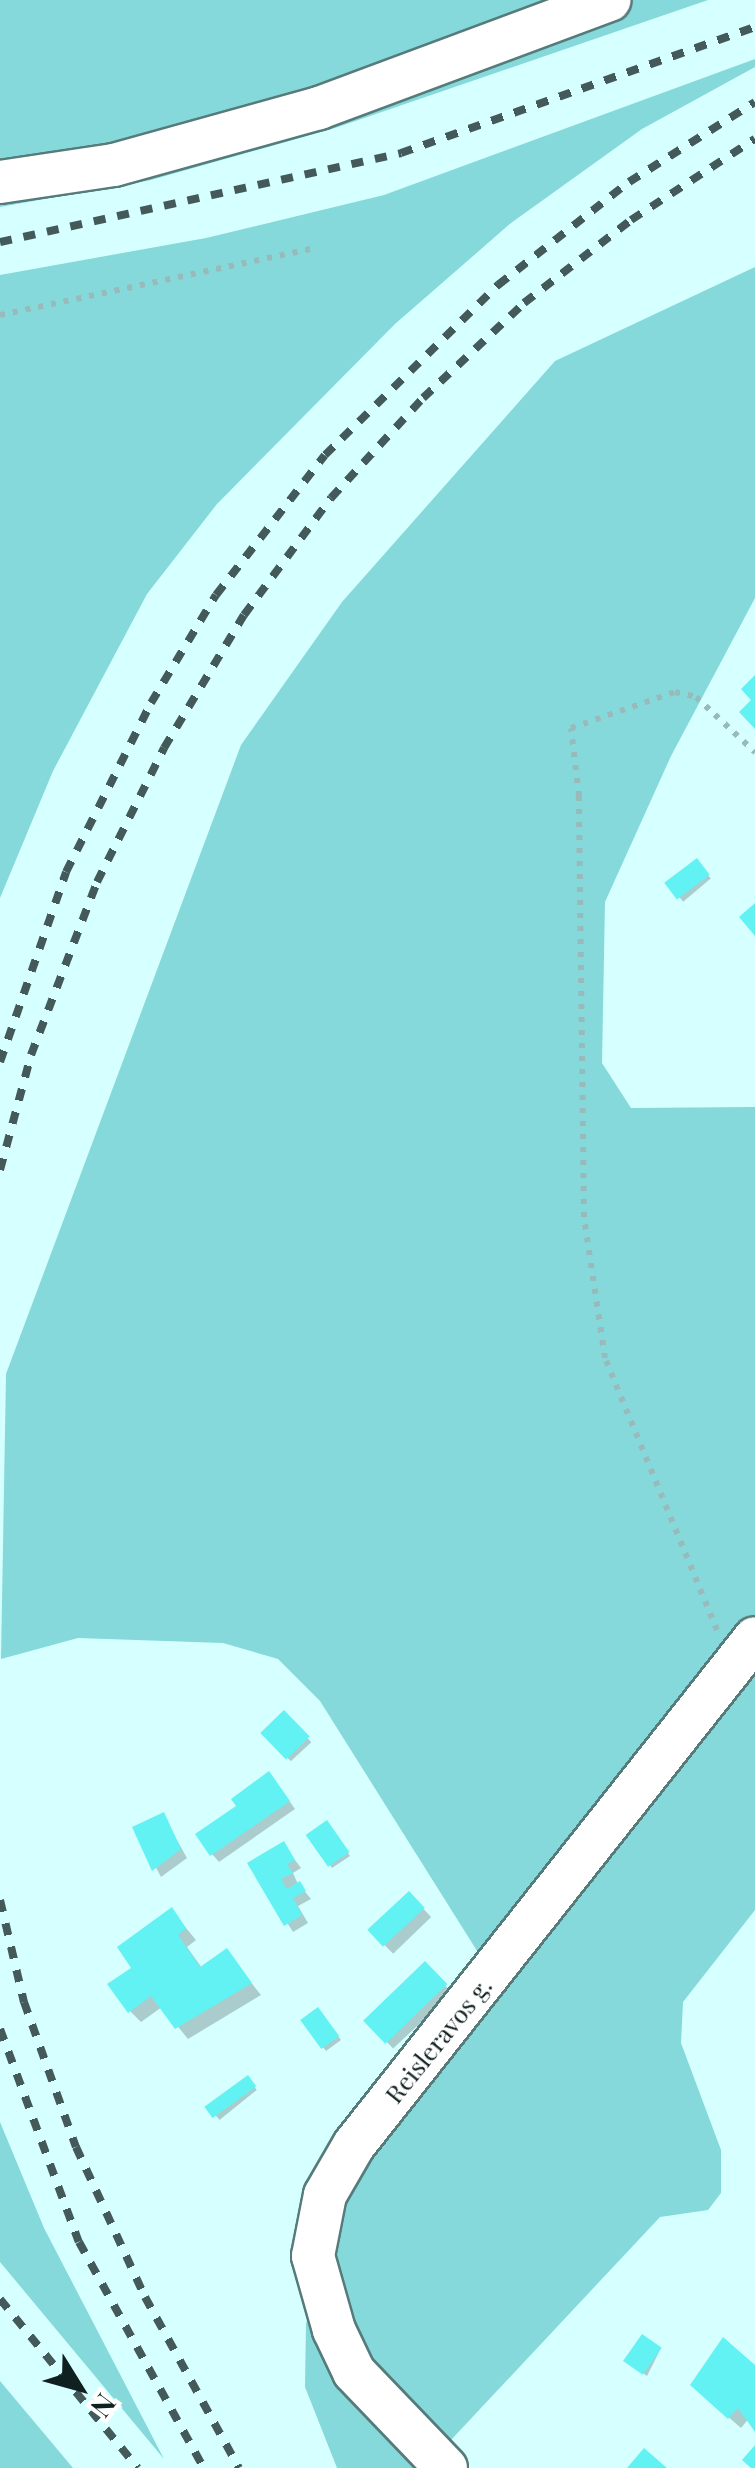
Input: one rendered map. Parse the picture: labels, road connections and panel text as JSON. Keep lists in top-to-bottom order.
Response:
{
  "streets": {
    "street": ["Reisleravos g."]
  },
  "north": "bottom right"
}
